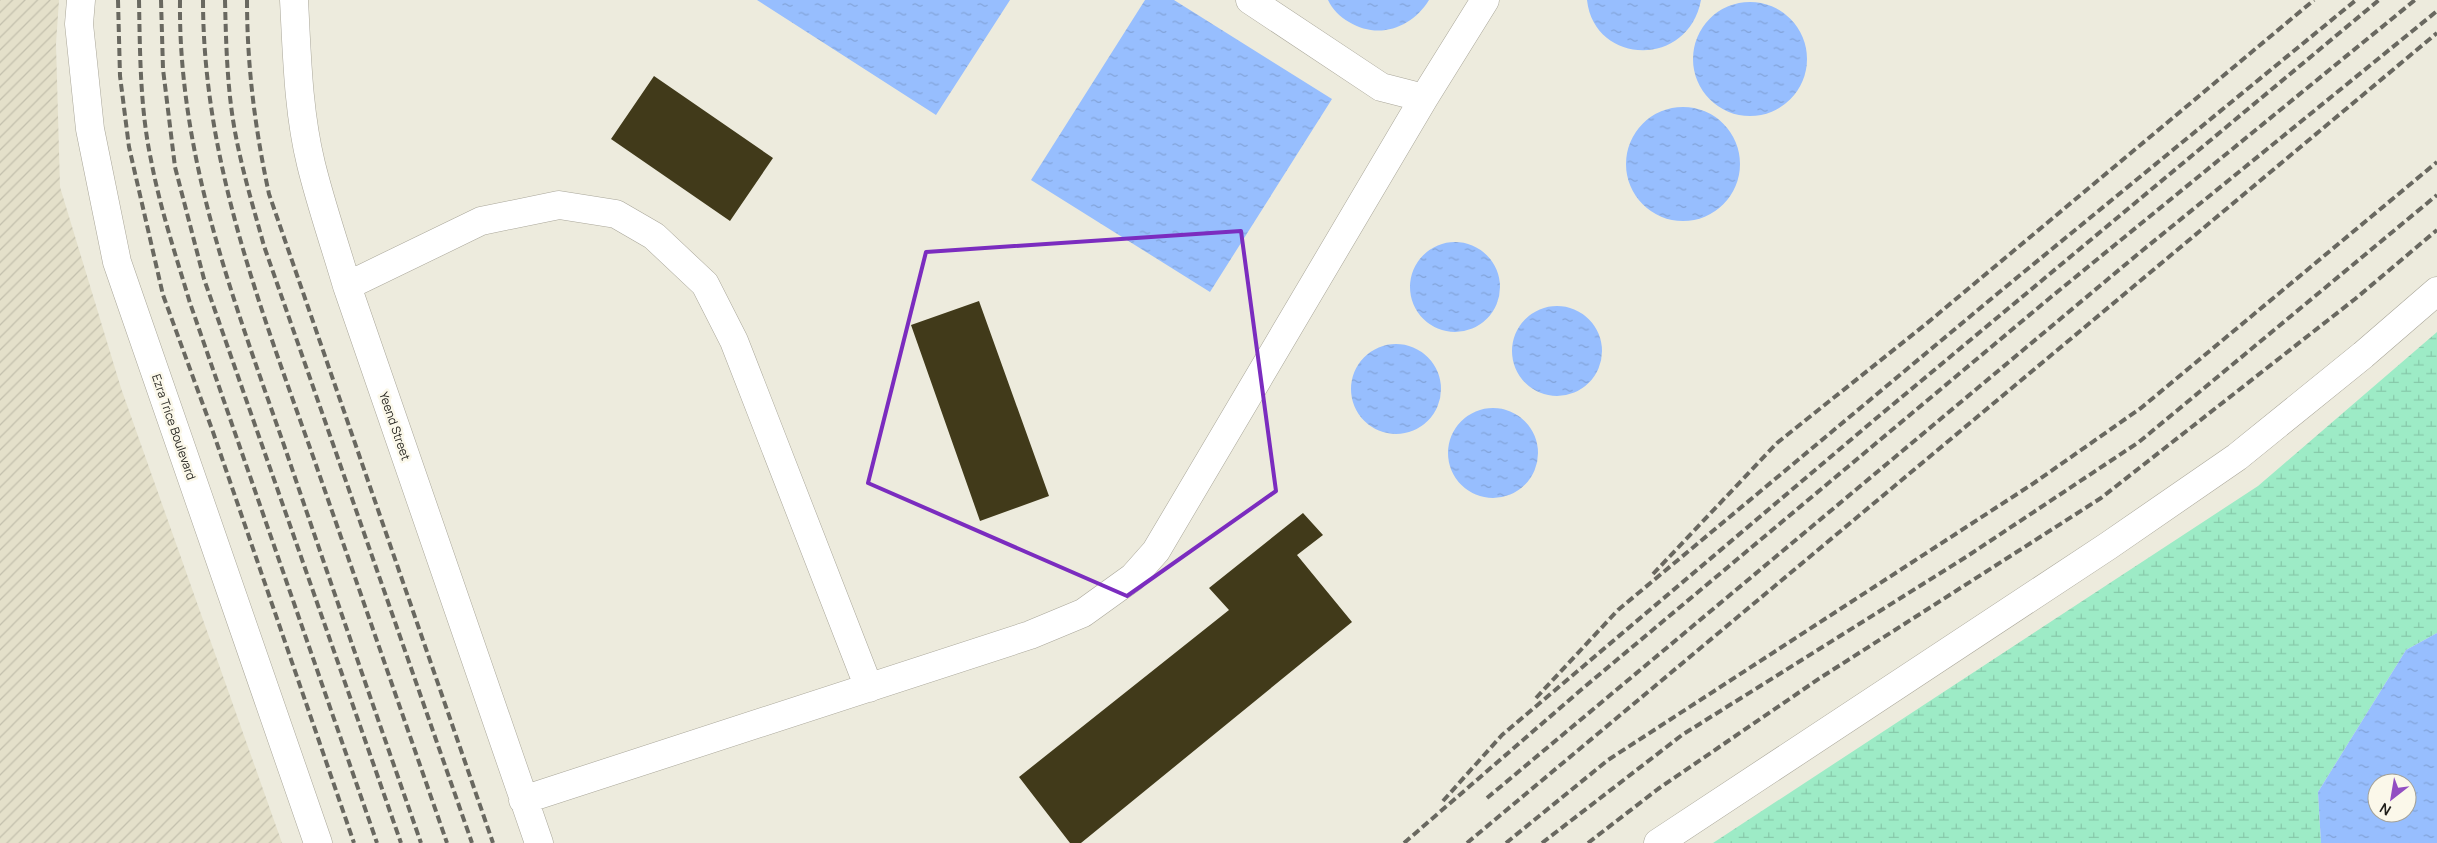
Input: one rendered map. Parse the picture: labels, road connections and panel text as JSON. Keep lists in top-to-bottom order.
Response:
{
  "streets": {
    "street": ["Yeend Street", "Ezra Trice Boulevard"]
  },
  "north": "bottom left"
}
